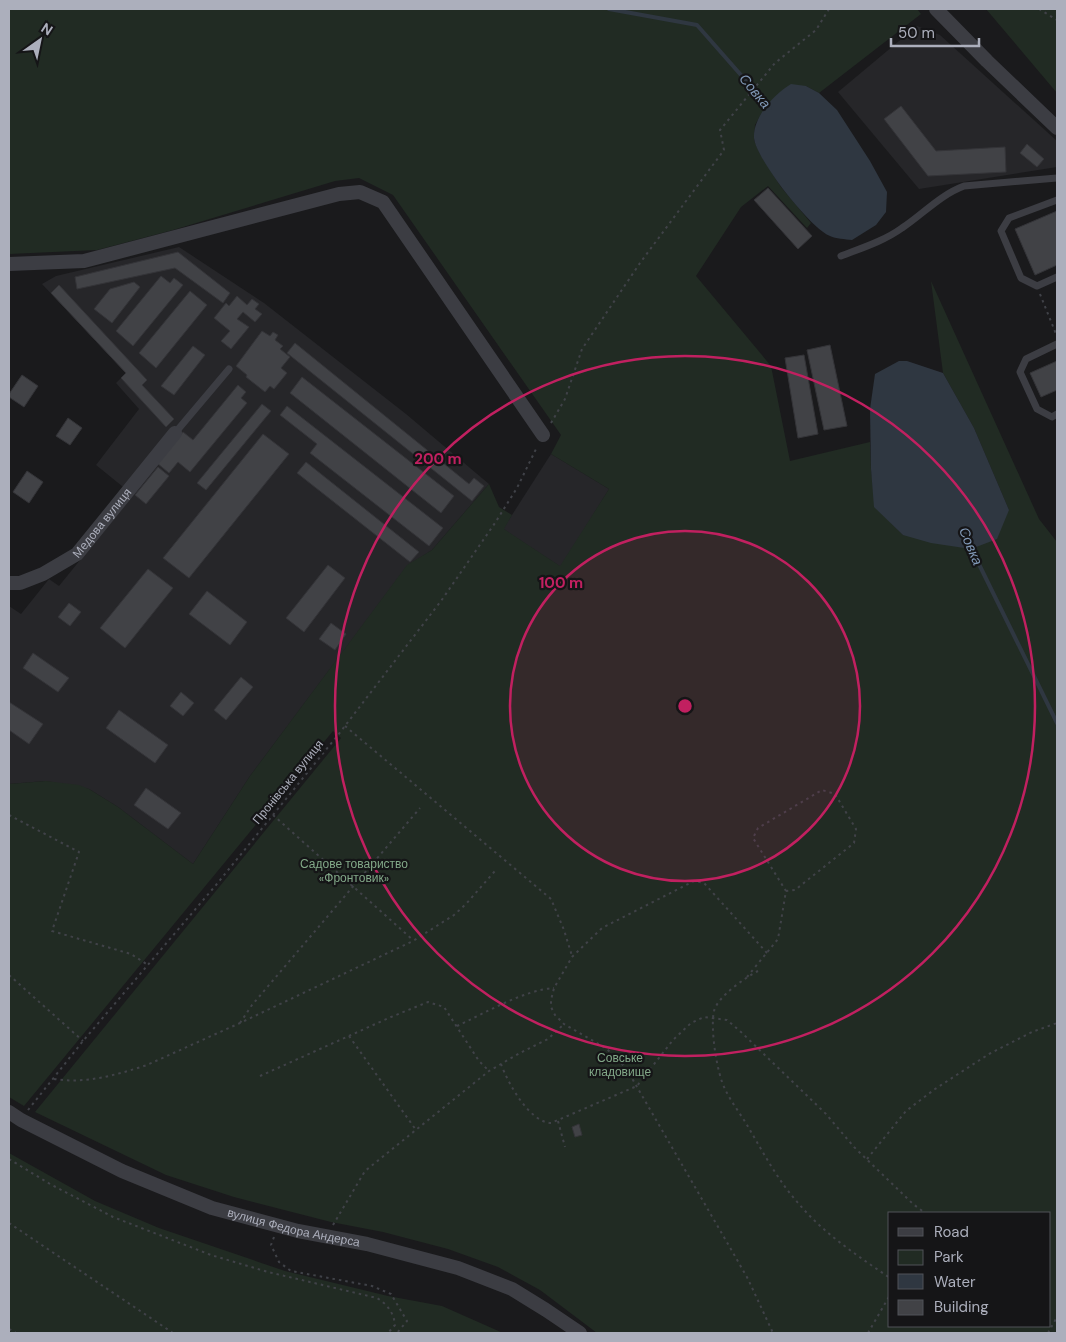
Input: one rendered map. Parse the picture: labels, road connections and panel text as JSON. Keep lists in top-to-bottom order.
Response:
{
  "streets": {
    "street": ["Медова вулиця", "вулиця Федора Андерса"],
    "path": ["Пронівська вулиця"]
  },
  "crossings": [
    ["Пронівська вулиця", "вулиця Федора Андерса"]
  ],
  "water": ["Совка"],
  "parks": ["Садове товариство «Фронтовик»", "Совське кладовище"],
  "legend": [
    "Road",
    "Park",
    "Water",
    "Building"
  ],
  "scale_bar": "50 m",
  "north": "top right",
  "rings": ["200 m", "100 m"]
}
